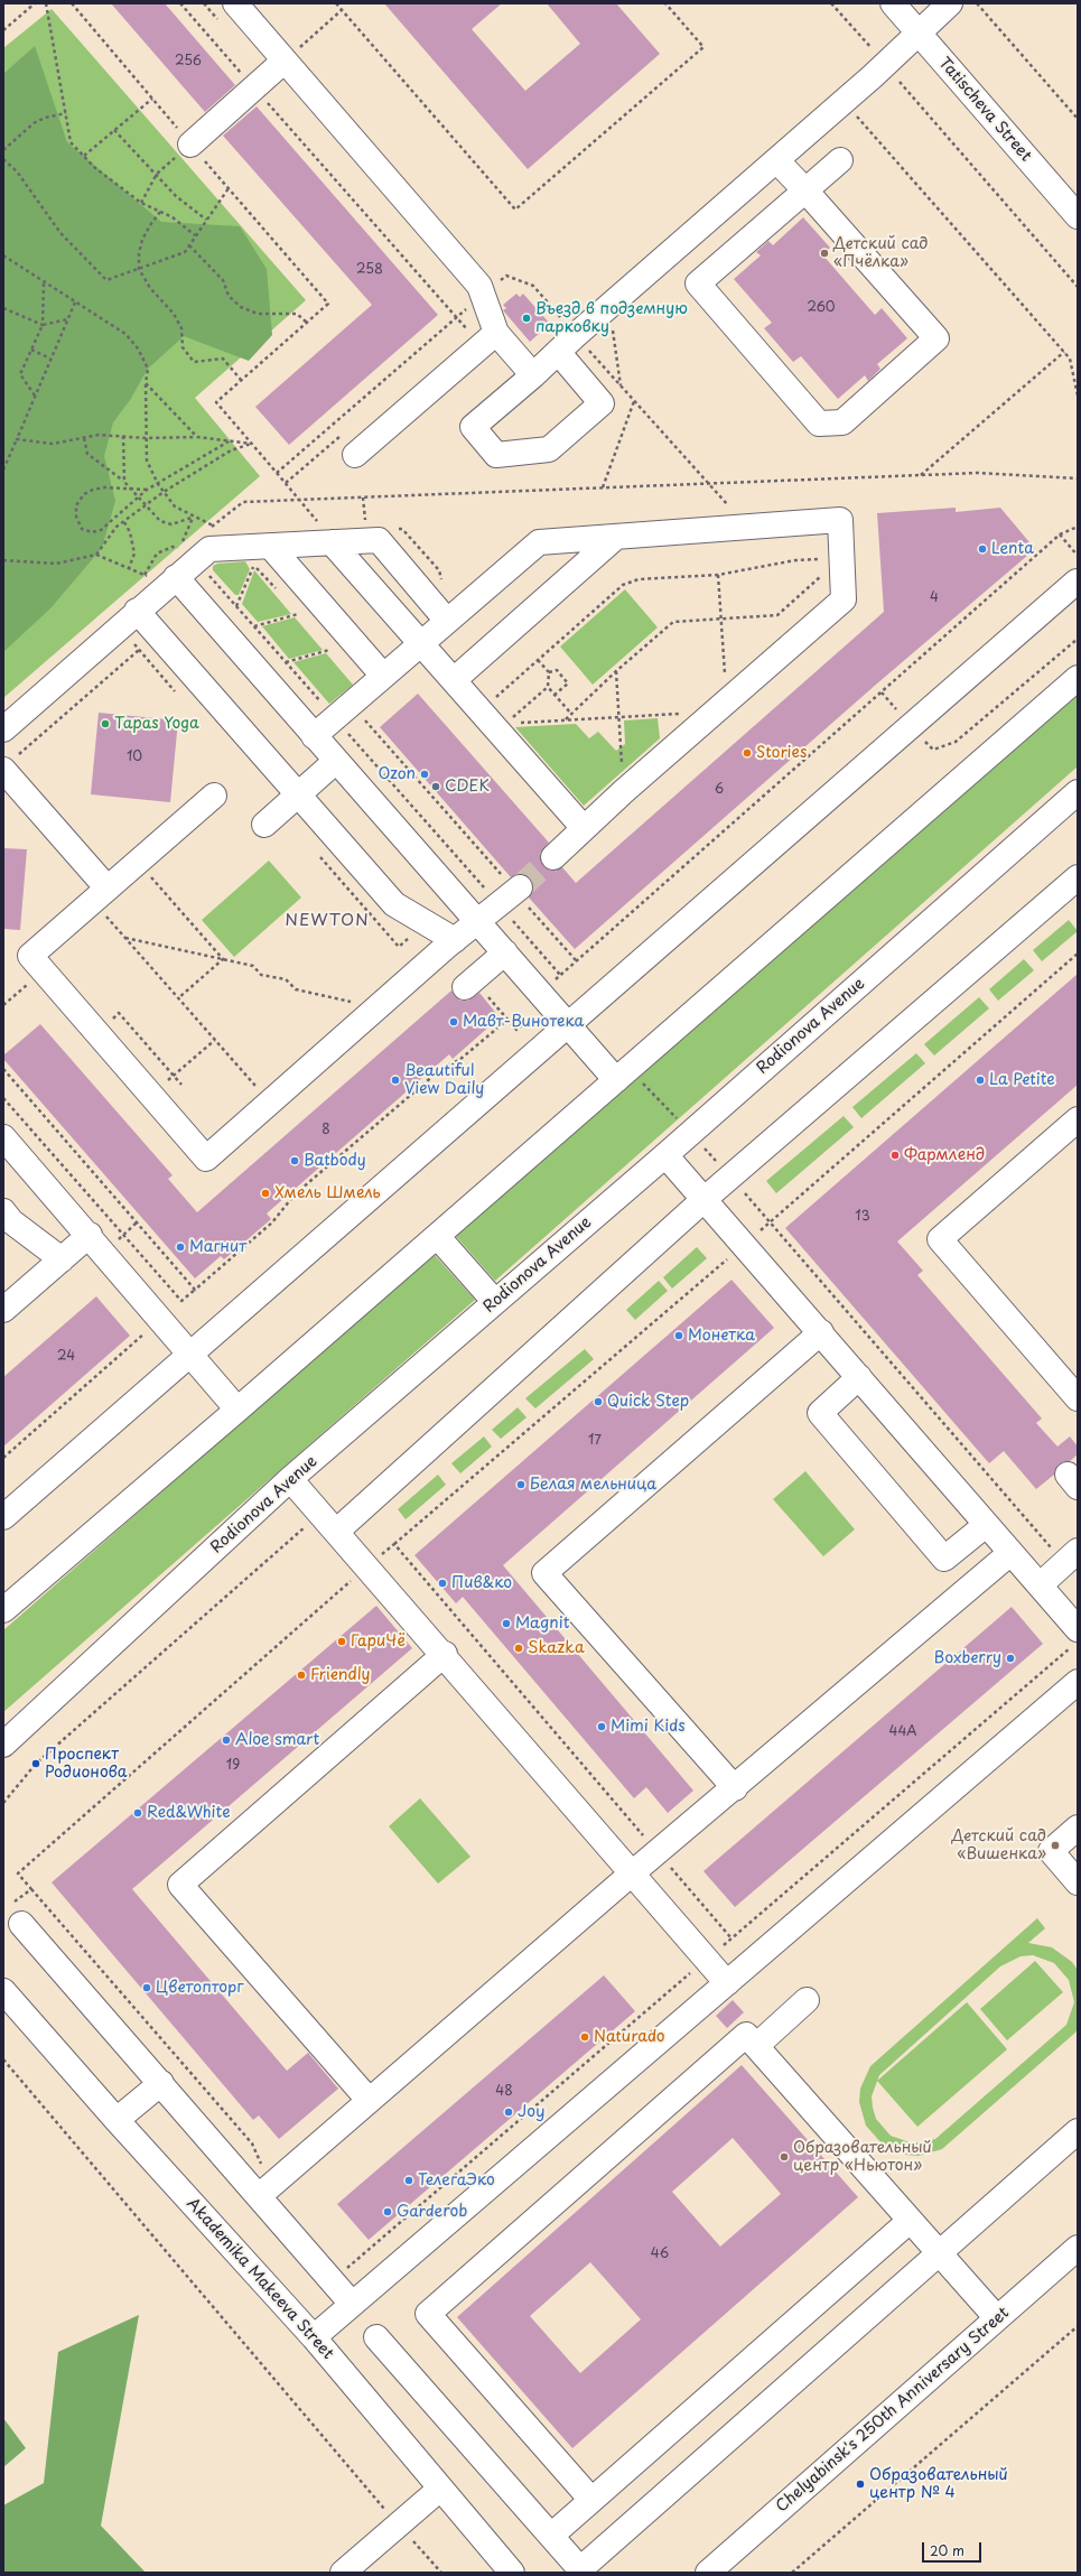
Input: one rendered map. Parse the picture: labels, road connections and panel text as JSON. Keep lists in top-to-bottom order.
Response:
{
  "streets": {
    "street": [
      "Tatischeva Street",
      "Rodionova Avenue",
      "Akademika Makeeva Street",
      "Chelyabinsk's 250th Anniversary Street"
    ]
  },
  "districts": ["NEWTON"],
  "places": [
    "Детский сад «Пчёлка»",
    "Въезд в подземную парковку",
    "Lenta",
    "Tapas Yoga",
    "Stories",
    "Ozon",
    "CDEK",
    "Мавт-Винотека",
    "Beautiful View Daily",
    "La Petite",
    "Фармленд",
    "Batbody",
    "Хмель Шмель",
    "Магнит",
    "Монетка",
    "Quick Step",
    "Белая мельница",
    "Пив&ко",
    "Magnit",
    "ГариЧё",
    "Skazka",
    "Boxberry",
    "Friendly",
    "Mimi Kids",
    "Aloe smart",
    "Проспект Родионова",
    "Red&White",
    "Детский сад «Вишенка»",
    "Цветопторг",
    "Naturado",
    "Joy",
    "Образовательный центр «Ньютон»",
    "ТелегаЭко",
    "Garderob",
    "Образовательный центр № 4"
  ],
  "house_numbers": [
    "256",
    "258",
    "260",
    "4",
    "10",
    "6",
    "8",
    "13",
    "24",
    "17",
    "44А",
    "19",
    "48",
    "46"
  ],
  "scale_bar": "20 m"
}
